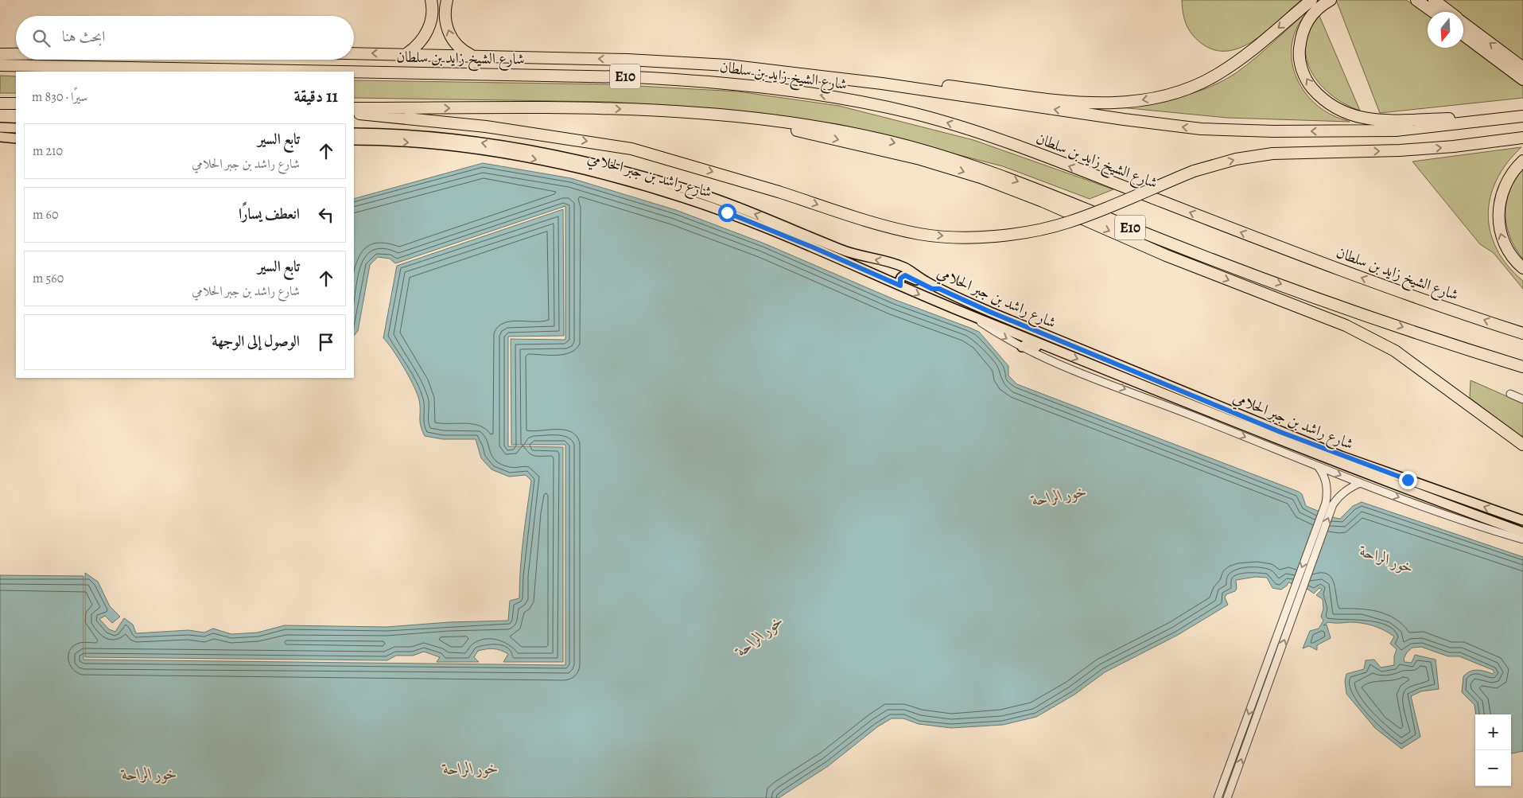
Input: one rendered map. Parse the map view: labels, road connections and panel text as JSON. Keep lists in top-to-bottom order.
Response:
{
  "streets": {
    "highway": ["شارع الشيخ زايد بن سلطان", "E10"],
    "main road": ["شارع راشد بن جبر الحلامي"]
  },
  "water": ["خور الراحة"],
  "north": "bottom",
  "page": {
    "search": "ابحث هنا",
    "heading": ["11 دقيقة", "سيرًا · 830 m"],
    "list": [
      ["تابع السير", "شارع راشد بن جبر الحلامي", "210 m"],
      ["انعطف يسارًا", "60 m"],
      ["تابع السير", "شارع راشد بن جبر الحلامي", "560 m"],
      "الوصول إلى الوجهة"
    ],
    "map_buttons": ["+", "−"]
  }
}
